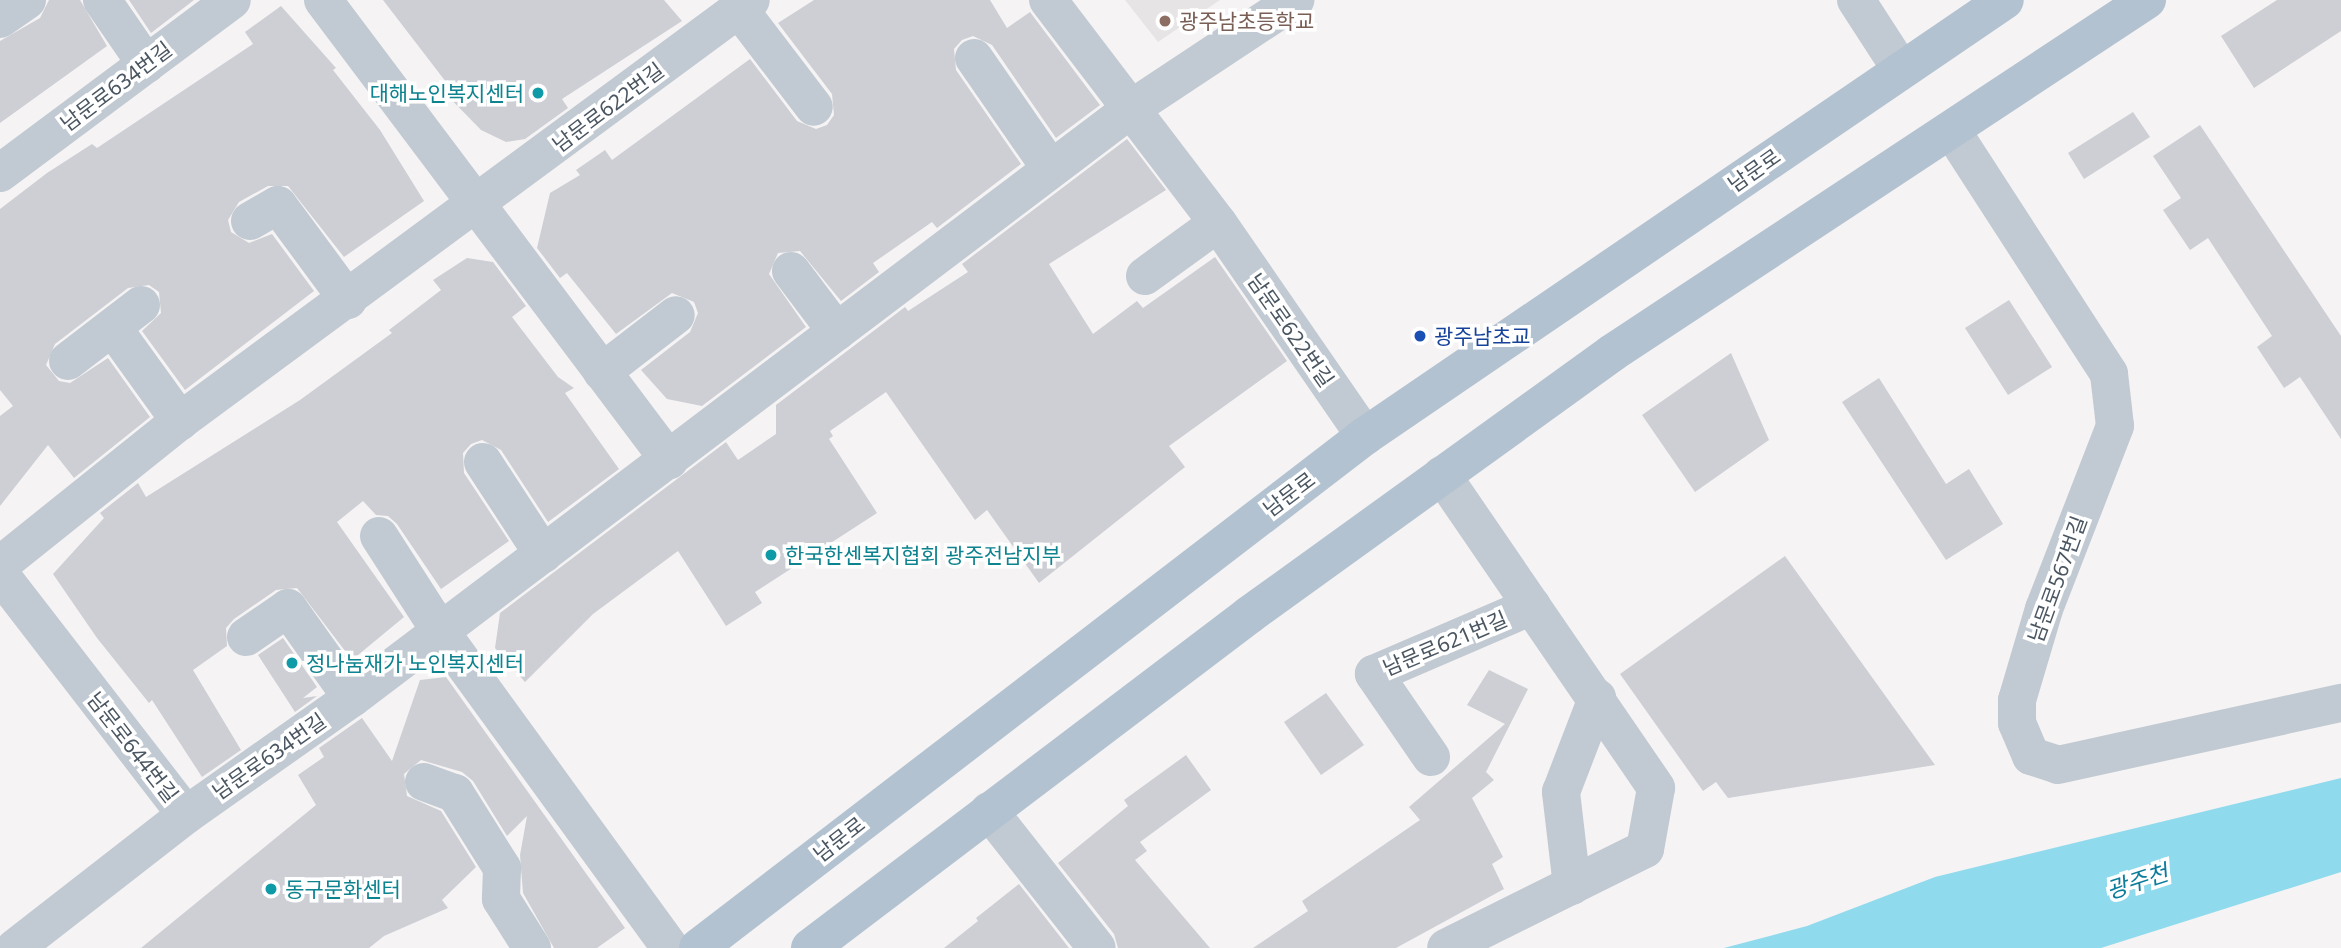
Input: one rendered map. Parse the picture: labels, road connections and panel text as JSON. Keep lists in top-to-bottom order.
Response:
{
  "streets": {
    "main road": ["남문로"],
    "street": [
      "남문로634번길",
      "남문로622번길",
      "남문로567번길",
      "남문로621번길",
      "남문로644번길"
    ]
  },
  "crossings": [
    ["남문로634번길", "남문로644번길"],
    ["남문로622번길", "남문로"]
  ],
  "water": ["광주천"],
  "places": [
    "광주남초등학교",
    "대해노인복지센터",
    "광주남초교",
    "한국한센복지협회 광주전남지부",
    "정나눔재가 노인복지센터",
    "동구문화센터"
  ]
}
